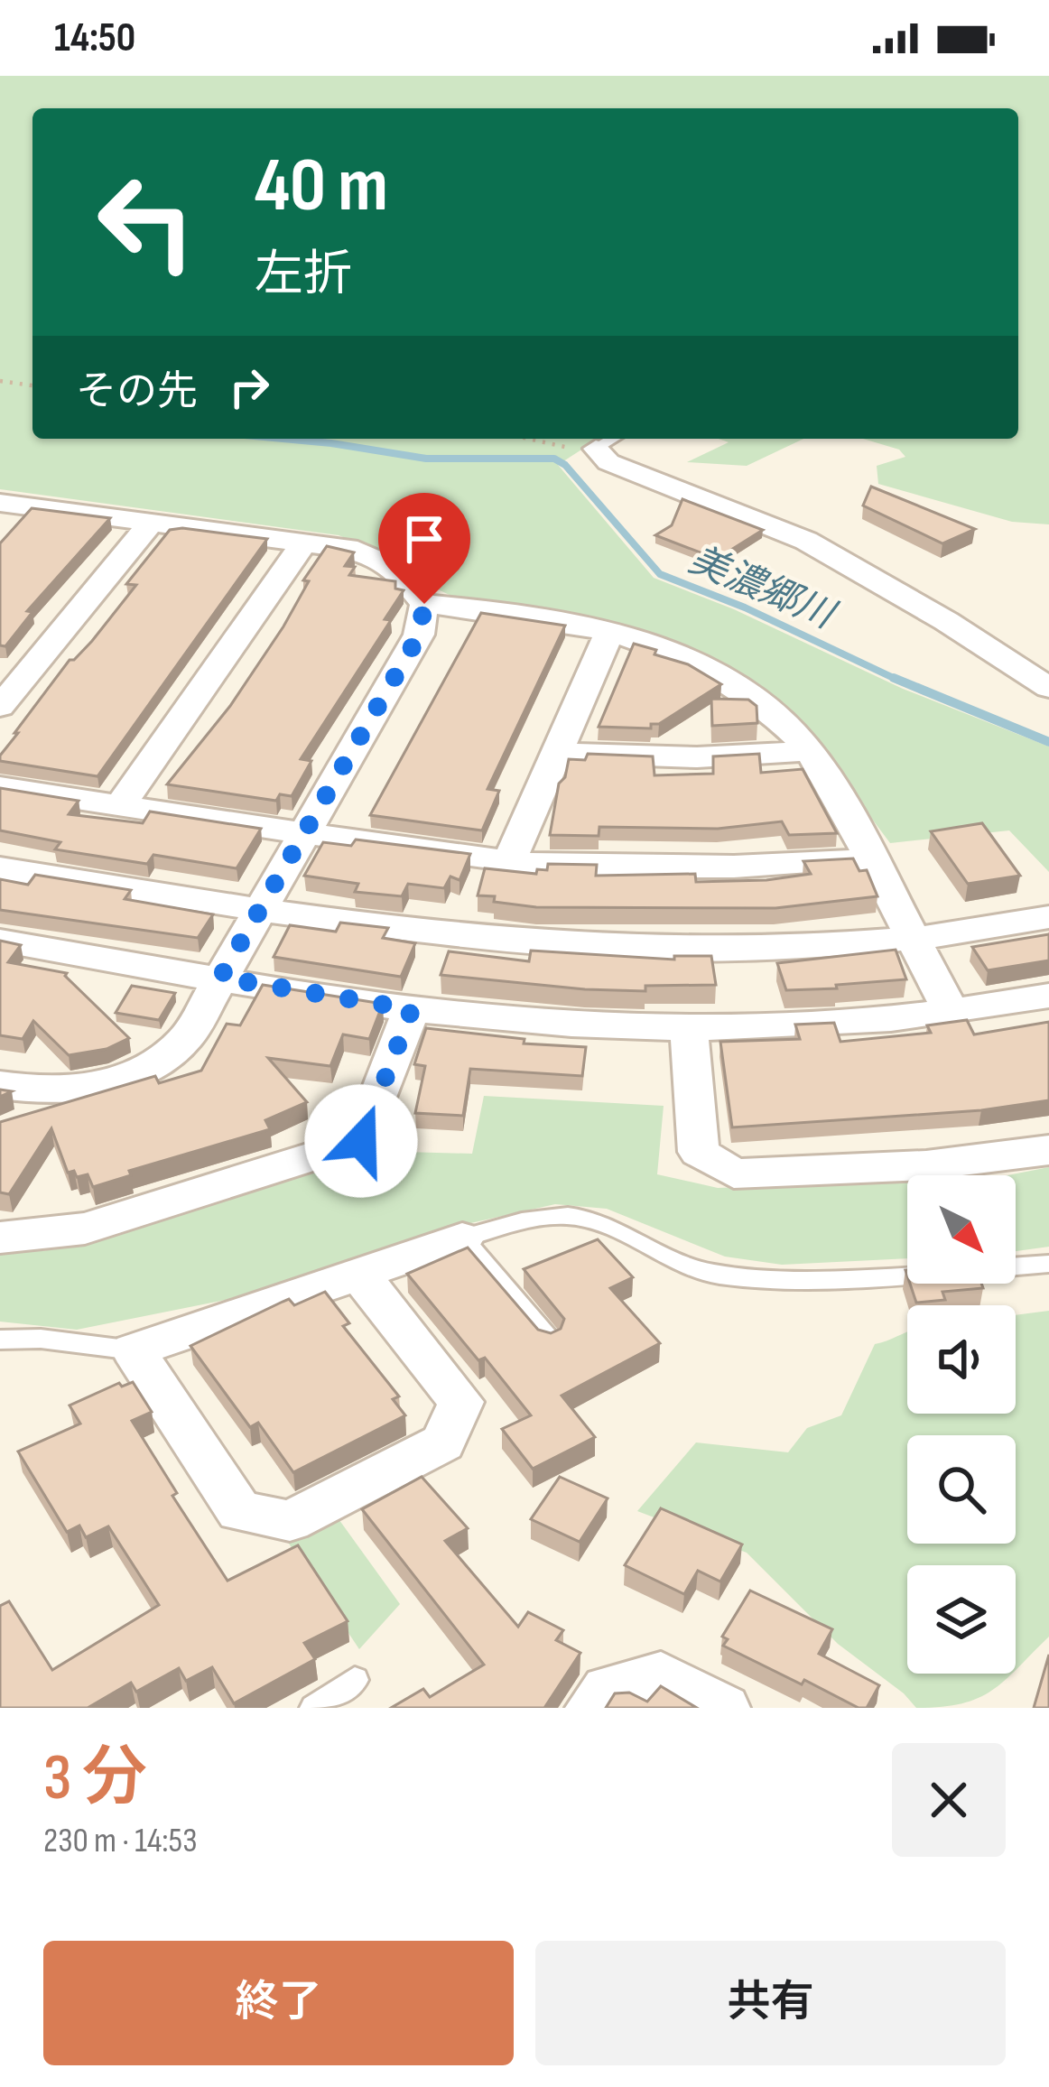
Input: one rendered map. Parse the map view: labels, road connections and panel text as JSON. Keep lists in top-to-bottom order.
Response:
{
  "water": ["美濃郷川"],
  "north": "bottom right",
  "page": {
    "status": "14:50",
    "turn": ["40 m", "左折"],
    "then": "その先",
    "heading": ["3 分", "230 m · 14:53"],
    "buttons": ["終了", "共有"]
  }
}
